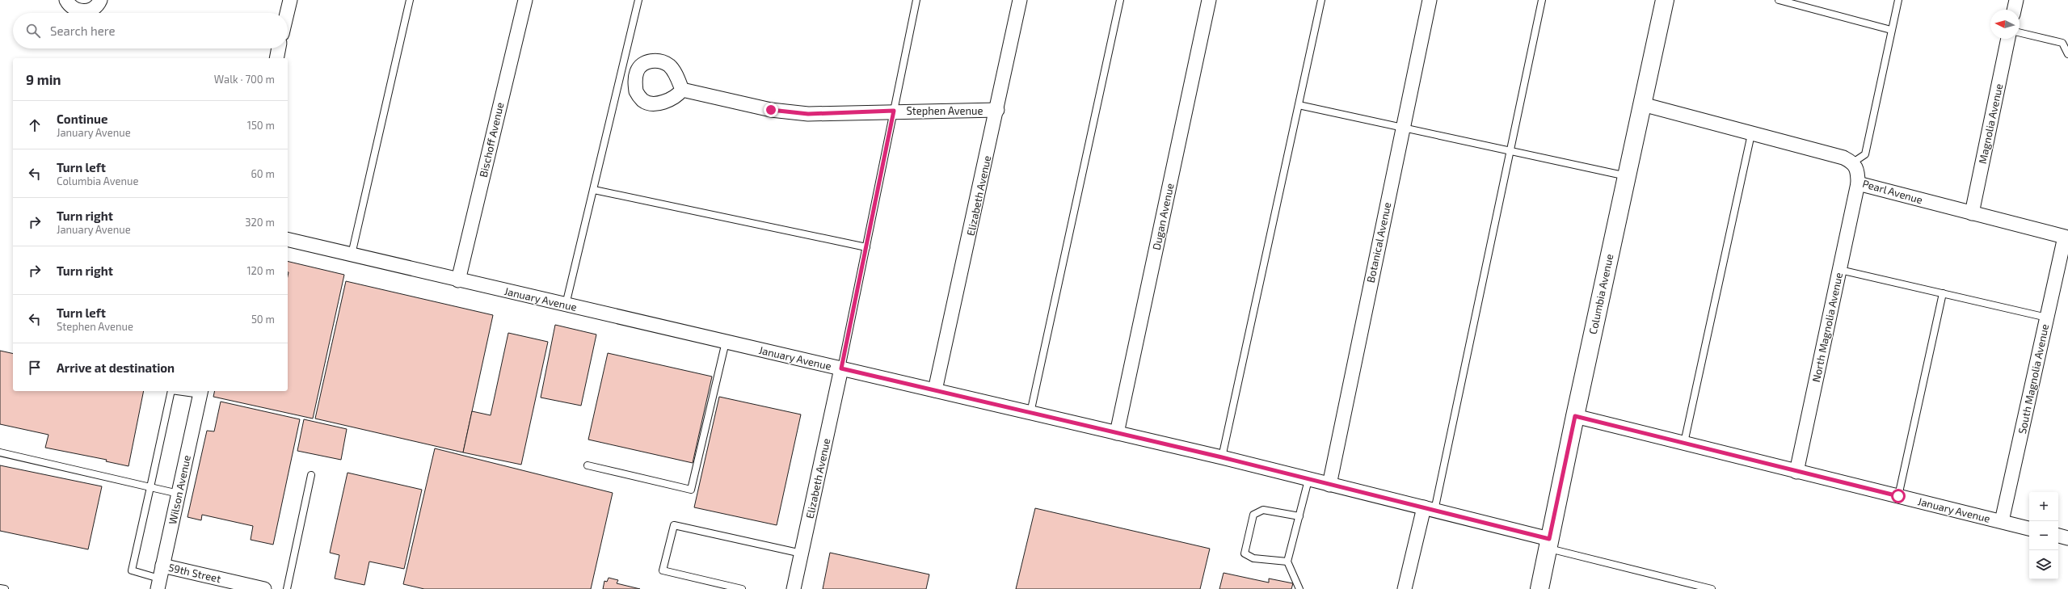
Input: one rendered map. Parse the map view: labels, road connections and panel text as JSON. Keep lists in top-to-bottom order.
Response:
{
  "streets": {
    "street": [
      "Stephen Avenue",
      "Magnolia Avenue",
      "Bischoff Avenue",
      "Pearl Avenue",
      "Elizabeth Avenue",
      "Dugan Avenue",
      "Botanical Avenue",
      "Columbia Avenue",
      "January Avenue",
      "North Magnolia Avenue",
      "South Magnolia Avenue",
      "Wilson Avenue",
      "59th Street"
    ]
  },
  "crossings": [
    ["Stephen Avenue", "Elizabeth Avenue"],
    ["Magnolia Avenue", "Pearl Avenue"],
    ["Bischoff Avenue", "January Avenue"],
    ["Pearl Avenue", "North Magnolia Avenue"],
    ["Pearl Avenue", "South Magnolia Avenue"],
    ["Elizabeth Avenue", "January Avenue"],
    ["Dugan Avenue", "January Avenue"],
    ["Botanical Avenue", "January Avenue"],
    ["Columbia Avenue", "January Avenue"],
    ["January Avenue", "North Magnolia Avenue"],
    ["January Avenue", "South Magnolia Avenue"],
    ["Wilson Avenue", "59th Street"]
  ],
  "north": "left",
  "page": {
    "search": "Search here",
    "heading": ["9 min", "Walk · 700 m"],
    "list": [
      ["Continue", "January Avenue", "150 m"],
      ["Turn left", "Columbia Avenue", "60 m"],
      ["Turn right", "January Avenue", "320 m"],
      ["Turn right", "120 m"],
      ["Turn left", "Stephen Avenue", "50 m"],
      "Arrive at destination"
    ],
    "map_buttons": ["+", "−"]
  }
}
